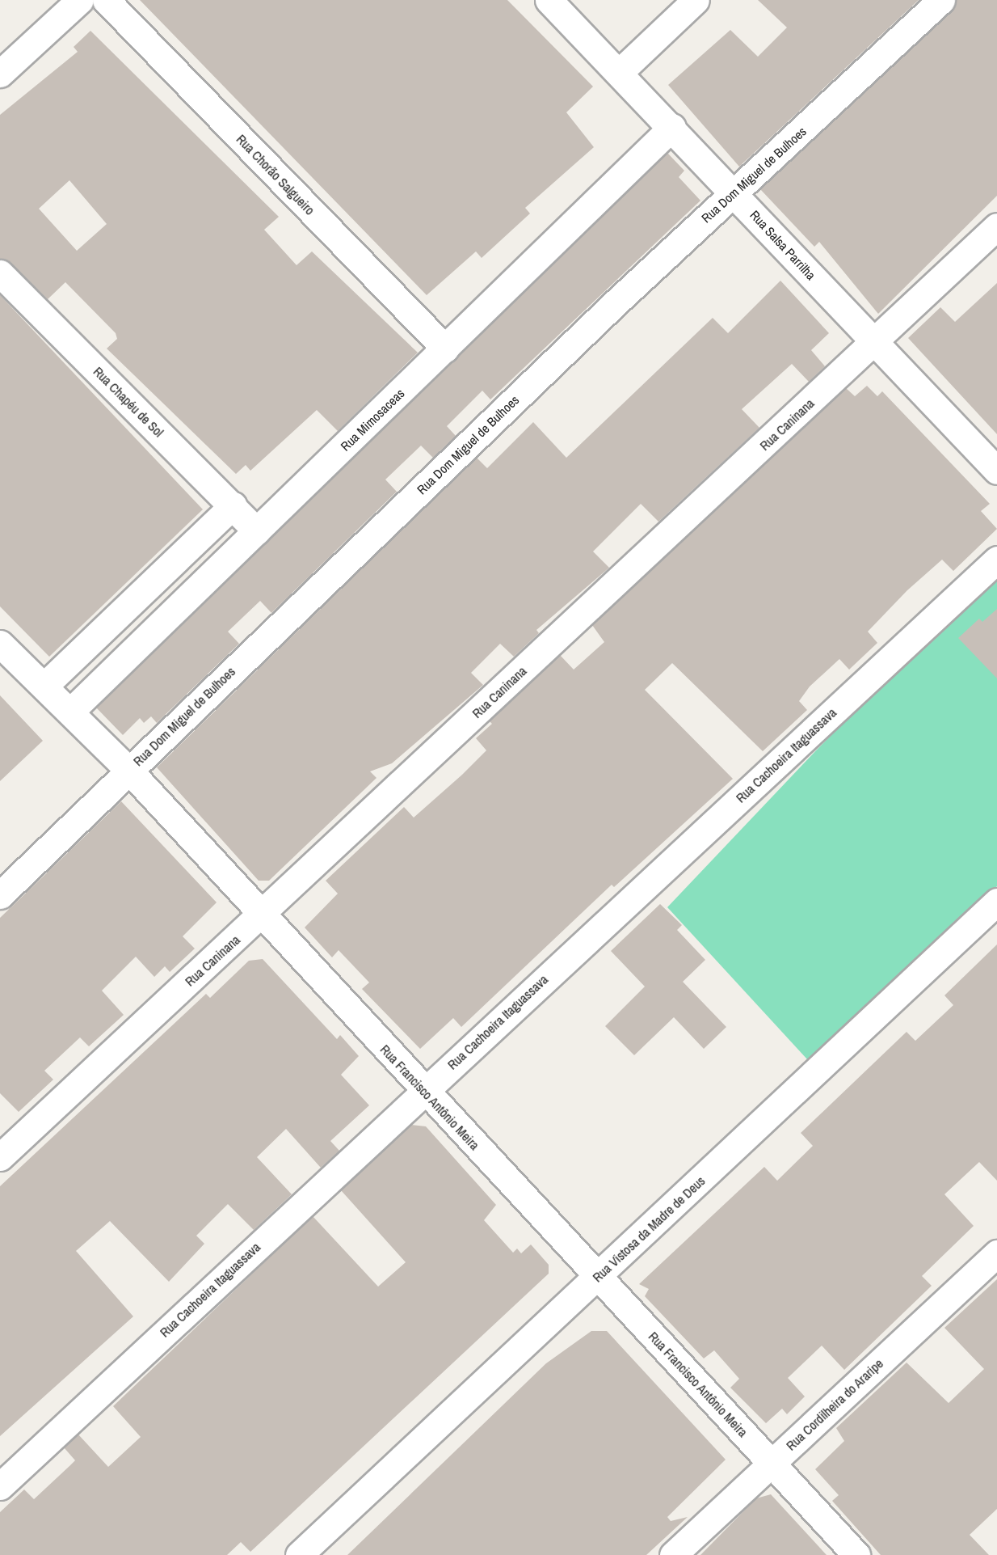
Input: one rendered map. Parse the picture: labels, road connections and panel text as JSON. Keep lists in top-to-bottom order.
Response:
{
  "streets": {
    "street": [
      "Rua Chorão Salgueiro",
      "Rua Dom Miguel de Bulhoes",
      "Rua Salsa Parrilha",
      "Rua Chapéu de Sol",
      "Rua Mimosaceas",
      "Rua Caninana",
      "Rua Cachoeira Itaguassava",
      "Rua Francisco Antônio Meira",
      "Rua Vistosa da Madre de Deus",
      "Rua Cordilheira do Araripe"
    ]
  },
  "crossings": [
    ["Rua Chorão Salgueiro", "Rua Mimosaceas"],
    ["Rua Dom Miguel de Bulhoes", "Rua Salsa Parrilha"],
    ["Rua Dom Miguel de Bulhoes", "Rua Francisco Antônio Meira"],
    ["Rua Salsa Parrilha", "Rua Mimosaceas"],
    ["Rua Salsa Parrilha", "Rua Caninana"],
    ["Rua Chapéu de Sol", "Rua Mimosaceas"],
    ["Rua Mimosaceas", "Rua Francisco Antônio Meira"],
    ["Rua Caninana", "Rua Francisco Antônio Meira"],
    ["Rua Cachoeira Itaguassava", "Rua Francisco Antônio Meira"],
    ["Rua Francisco Antônio Meira", "Rua Vistosa da Madre de Deus"],
    ["Rua Francisco Antônio Meira", "Rua Cordilheira do Araripe"]
  ]
}
